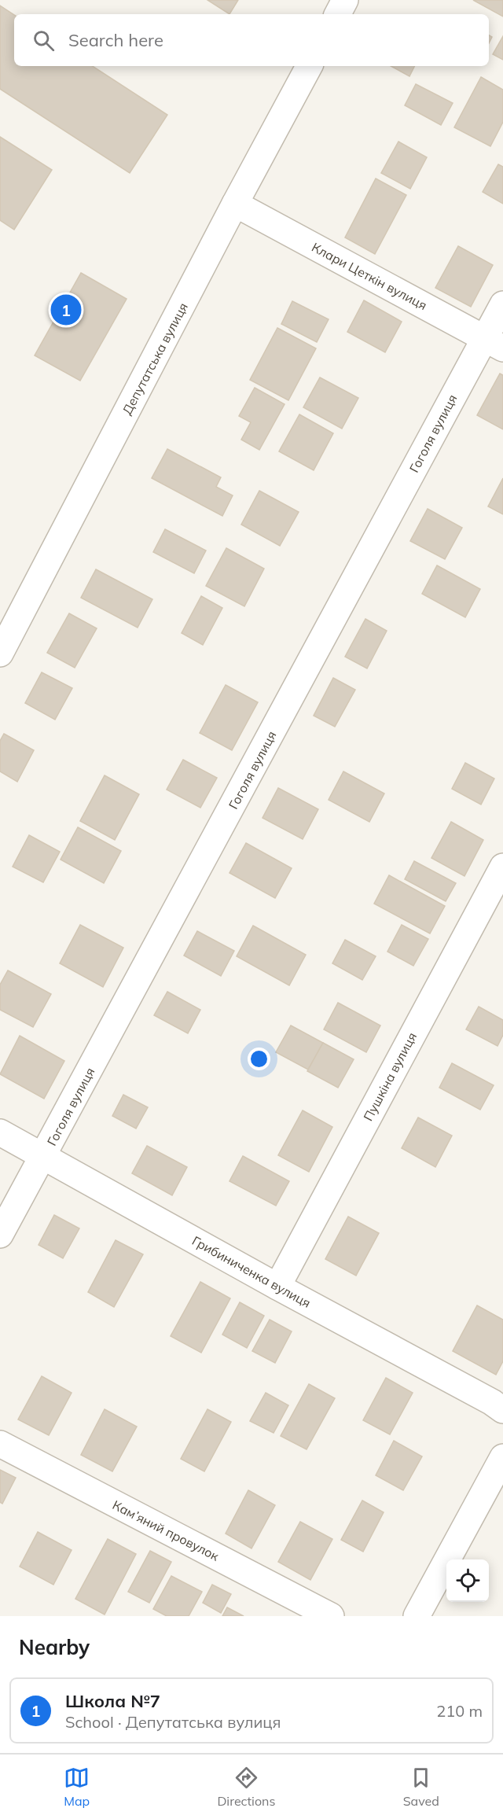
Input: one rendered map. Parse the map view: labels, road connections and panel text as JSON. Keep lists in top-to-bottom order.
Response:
{
  "streets": {
    "street": [
      "Клари Цеткін вулиця",
      "Депутатська вулиця",
      "Гоголя вулиця",
      "Пушкіна вулиця",
      "Грибиниченка вулиця",
      "Кам’яний провулок"
    ]
  },
  "crossings": [
    ["Клари Цеткін вулиця", "Депутатська вулиця"],
    ["Клари Цеткін вулиця", "Гоголя вулиця"],
    ["Гоголя вулиця", "Грибиниченка вулиця"],
    ["Пушкіна вулиця", "Грибиниченка вулиця"]
  ],
  "page": {
    "search": "Search here",
    "pins": "1",
    "heading": "Nearby",
    "list": [
      {
        "mark": "1",
        "name": "Школа №7",
        "note": "School · Депутатська вулиця",
        "value": "210 m"
      }
    ],
    "nav": ["Map", "Directions", "Saved"]
  }
}
